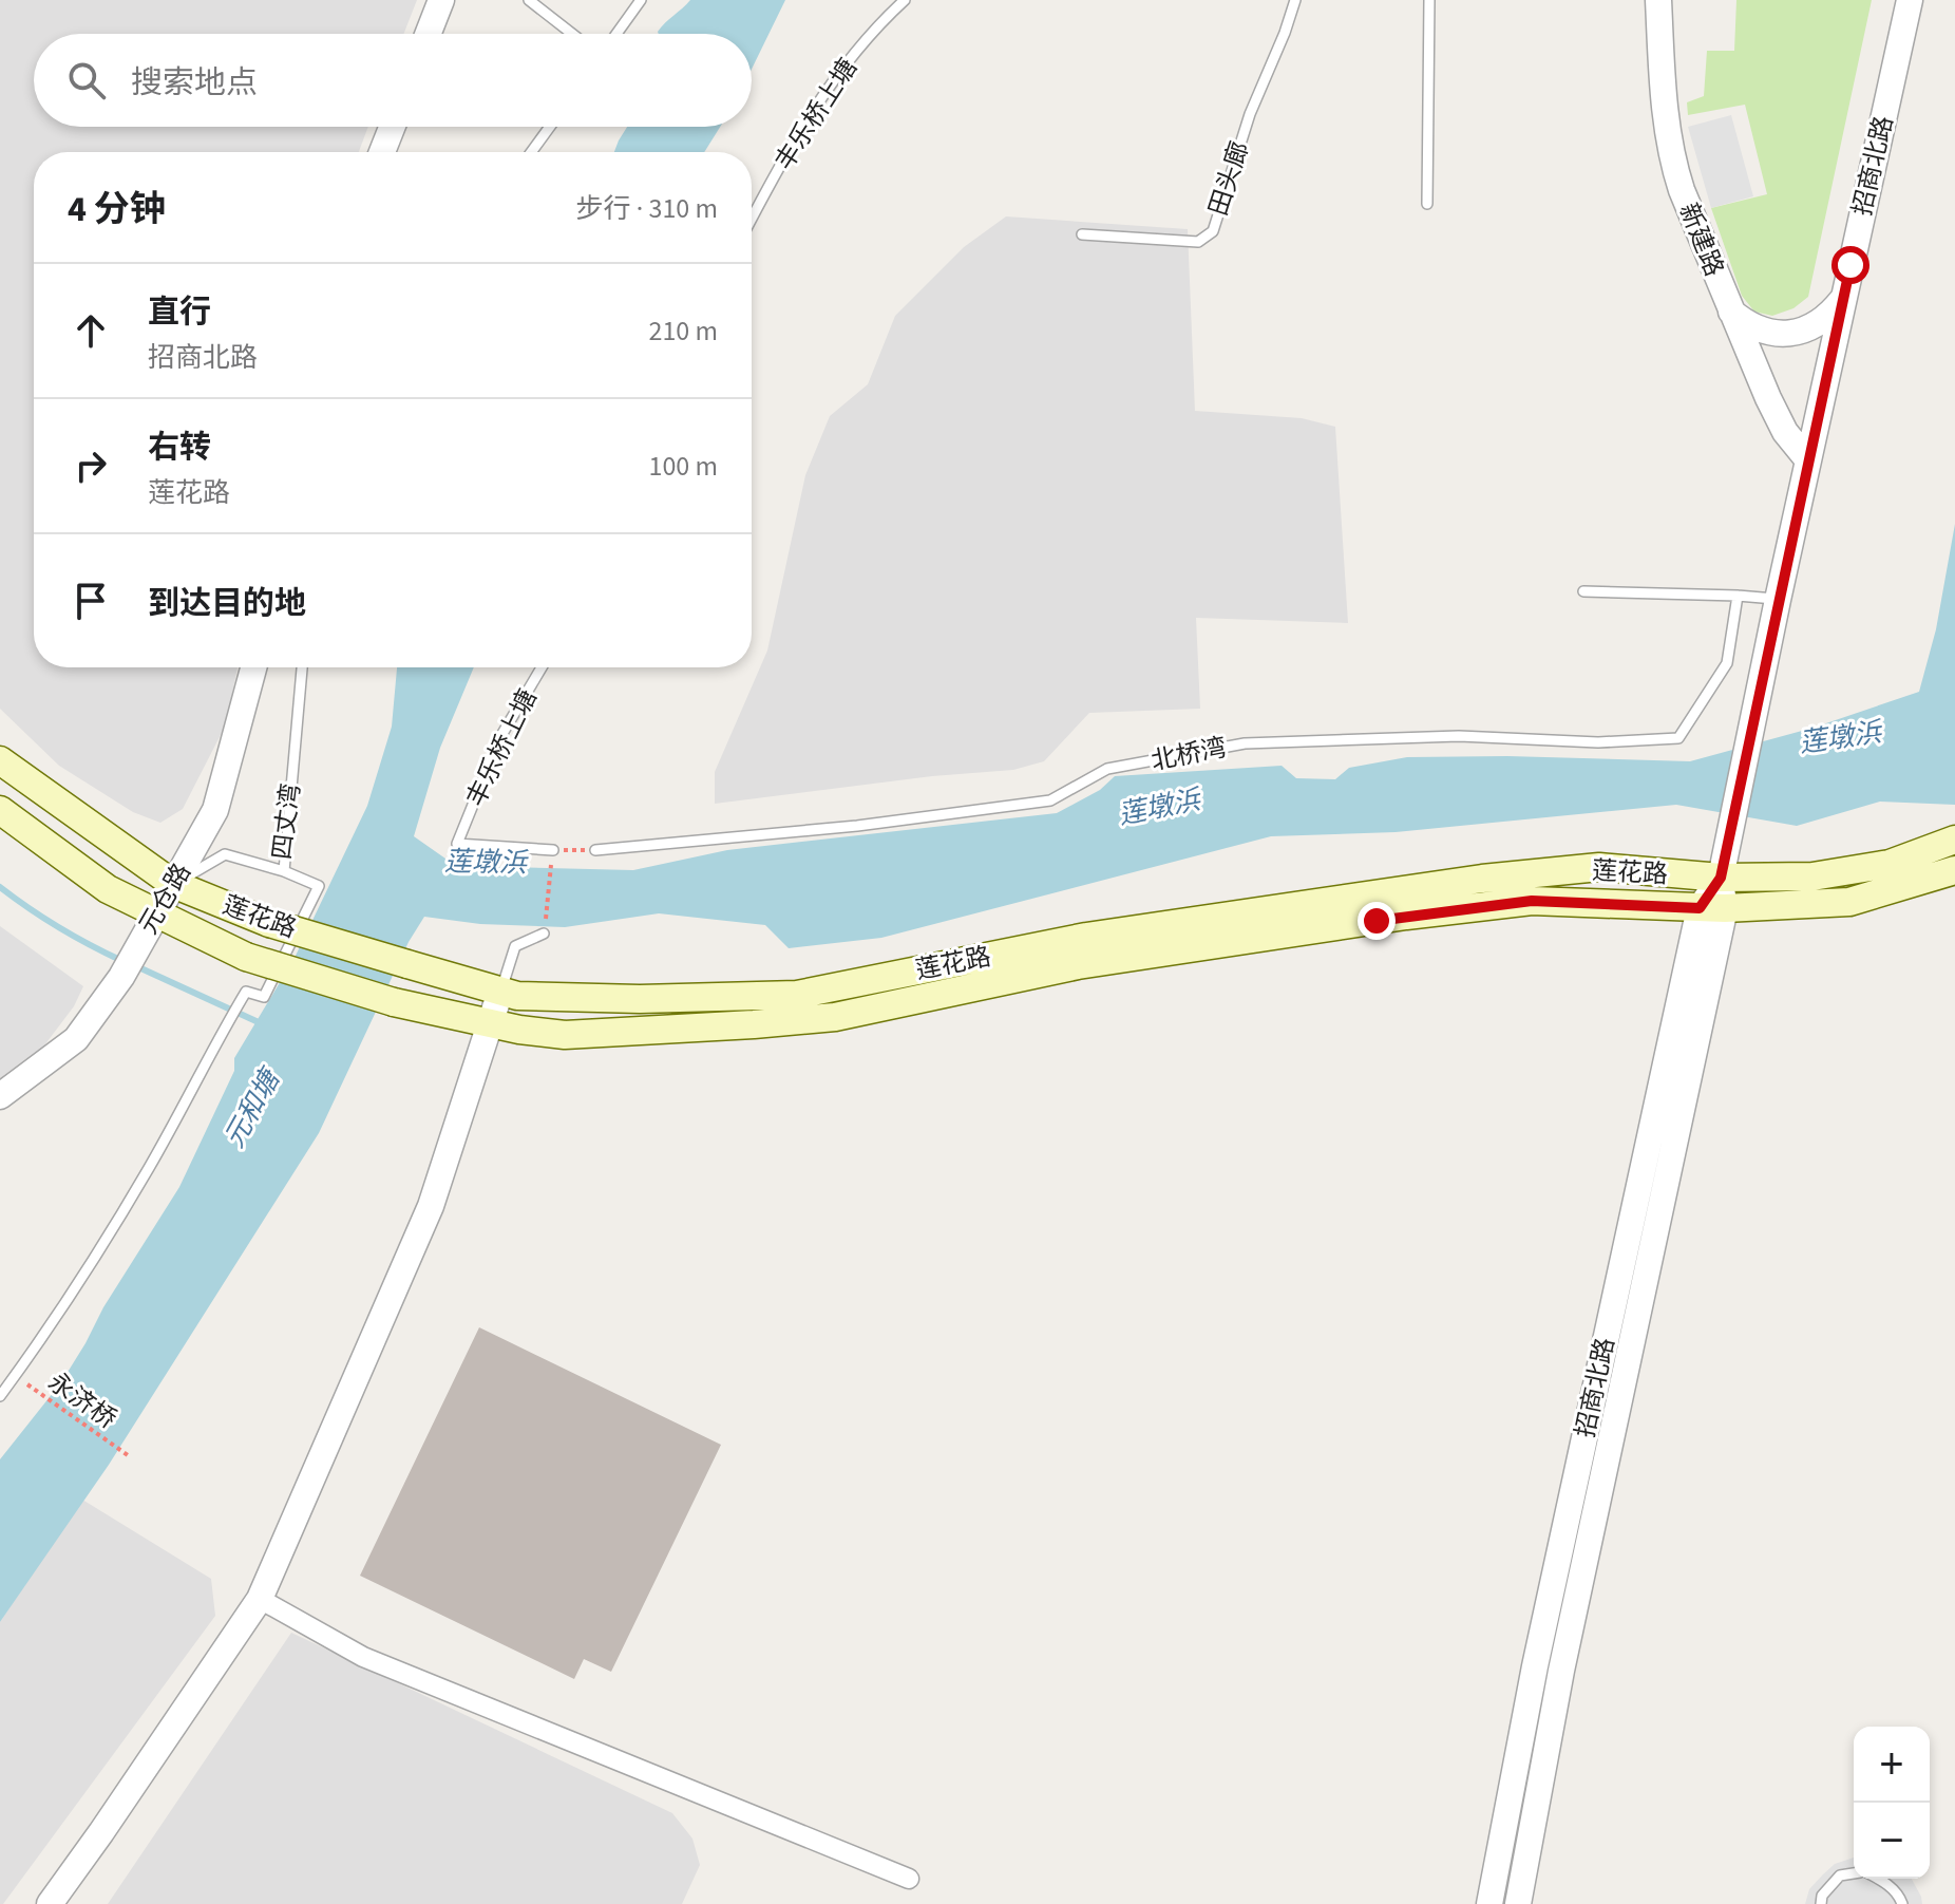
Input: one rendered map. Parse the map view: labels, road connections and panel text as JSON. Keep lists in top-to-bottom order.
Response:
{
  "streets": {
    "main road": ["莲花路"],
    "street": ["招商北路", "新建路", "元仓路"],
    "lane": [
      "丰乐桥上塘",
      "田头廊",
      "北桥湾",
      "四丈湾"
    ],
    "path": ["永济桥"]
  },
  "crossings": [
    ["招商北路", "新建路"],
    ["招商北路", "莲花路"],
    ["四丈湾", "莲花路"],
    ["四丈湾", "元仓路"],
    ["莲花路", "元仓路"]
  ],
  "water": ["莲墩浜", "元和塘"],
  "page": {
    "search": "搜索地点",
    "heading": ["4 分钟", "步行 · 310 m"],
    "list": [
      ["直行", "招商北路", "210 m"],
      ["右转", "莲花路", "100 m"],
      "到达目的地"
    ],
    "map_buttons": ["+", "−"]
  }
}
